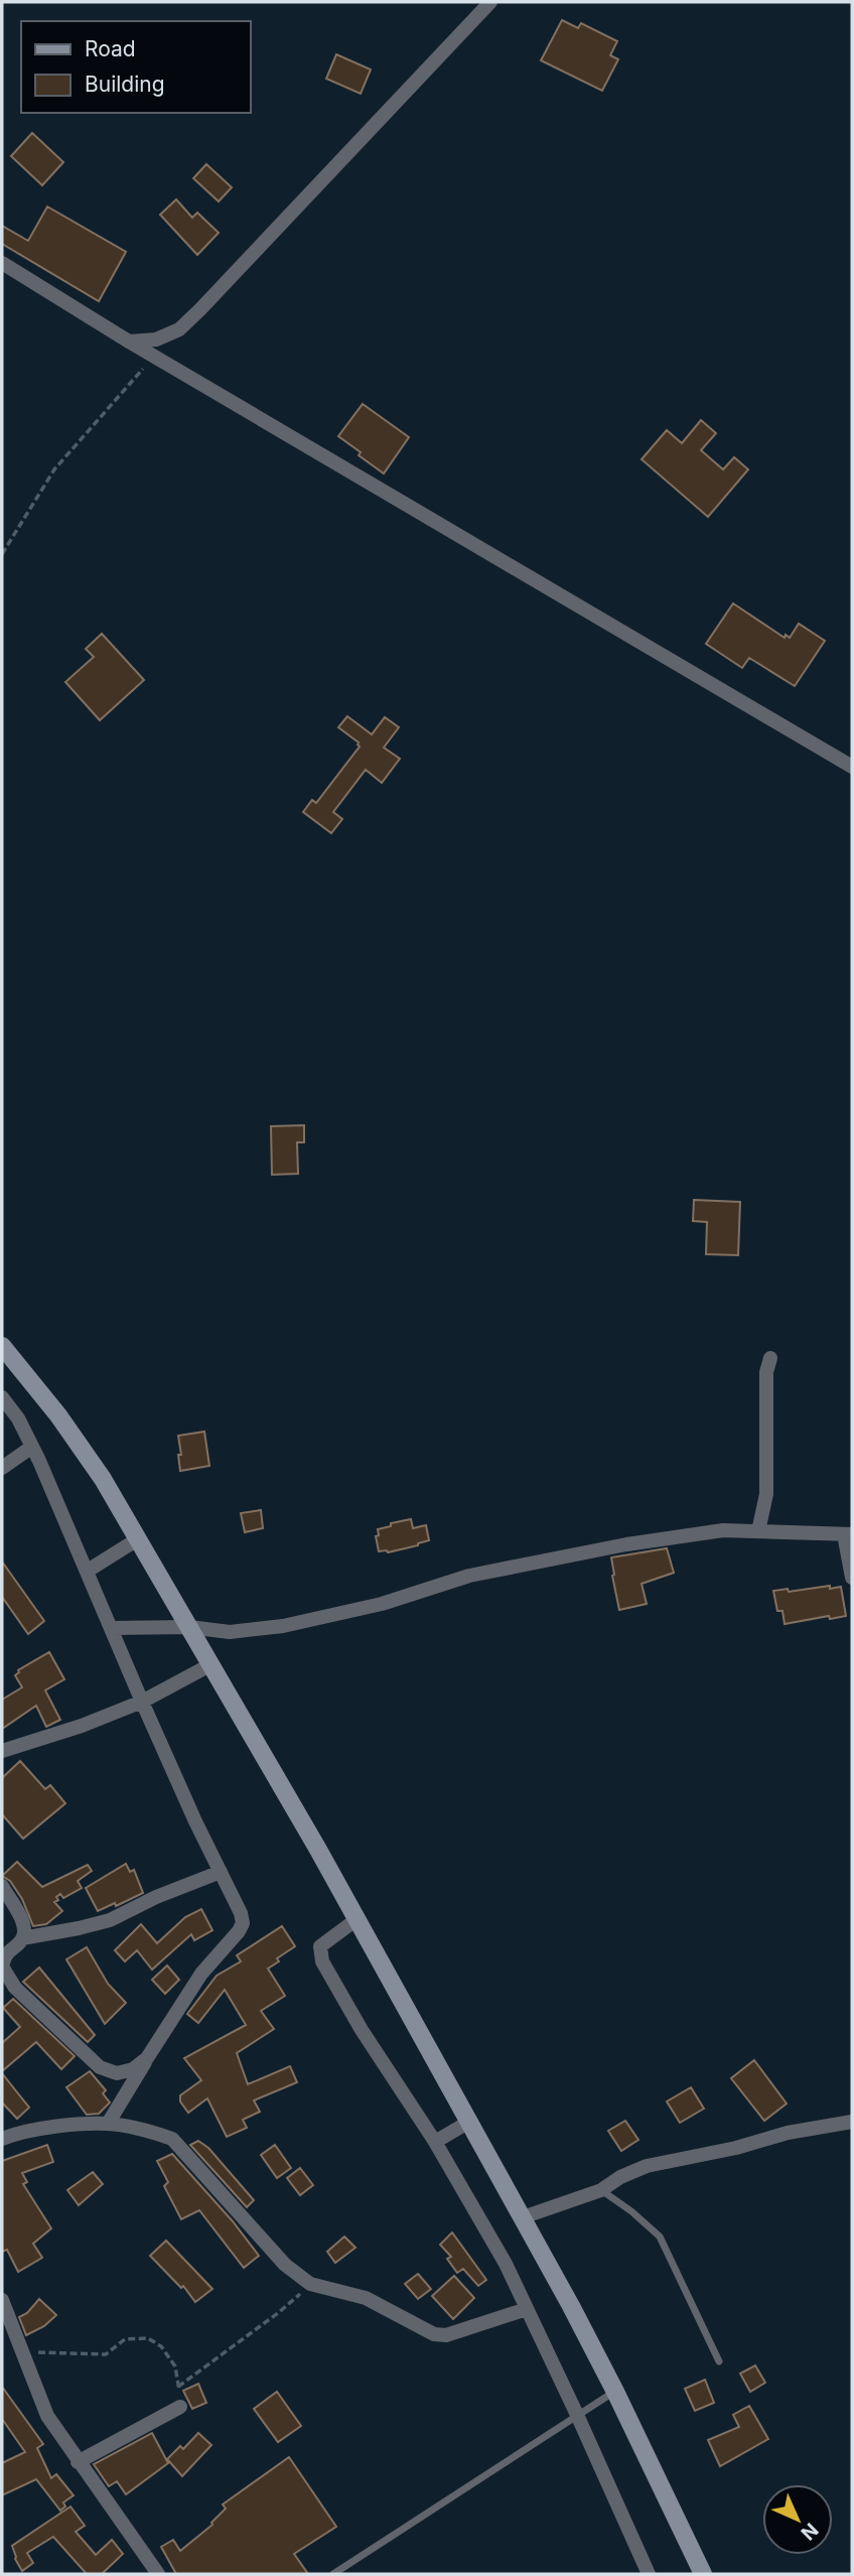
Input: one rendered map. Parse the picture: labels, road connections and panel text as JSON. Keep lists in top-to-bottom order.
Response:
{
  "legend": ["Road", "Building"],
  "north": "bottom right"
}
